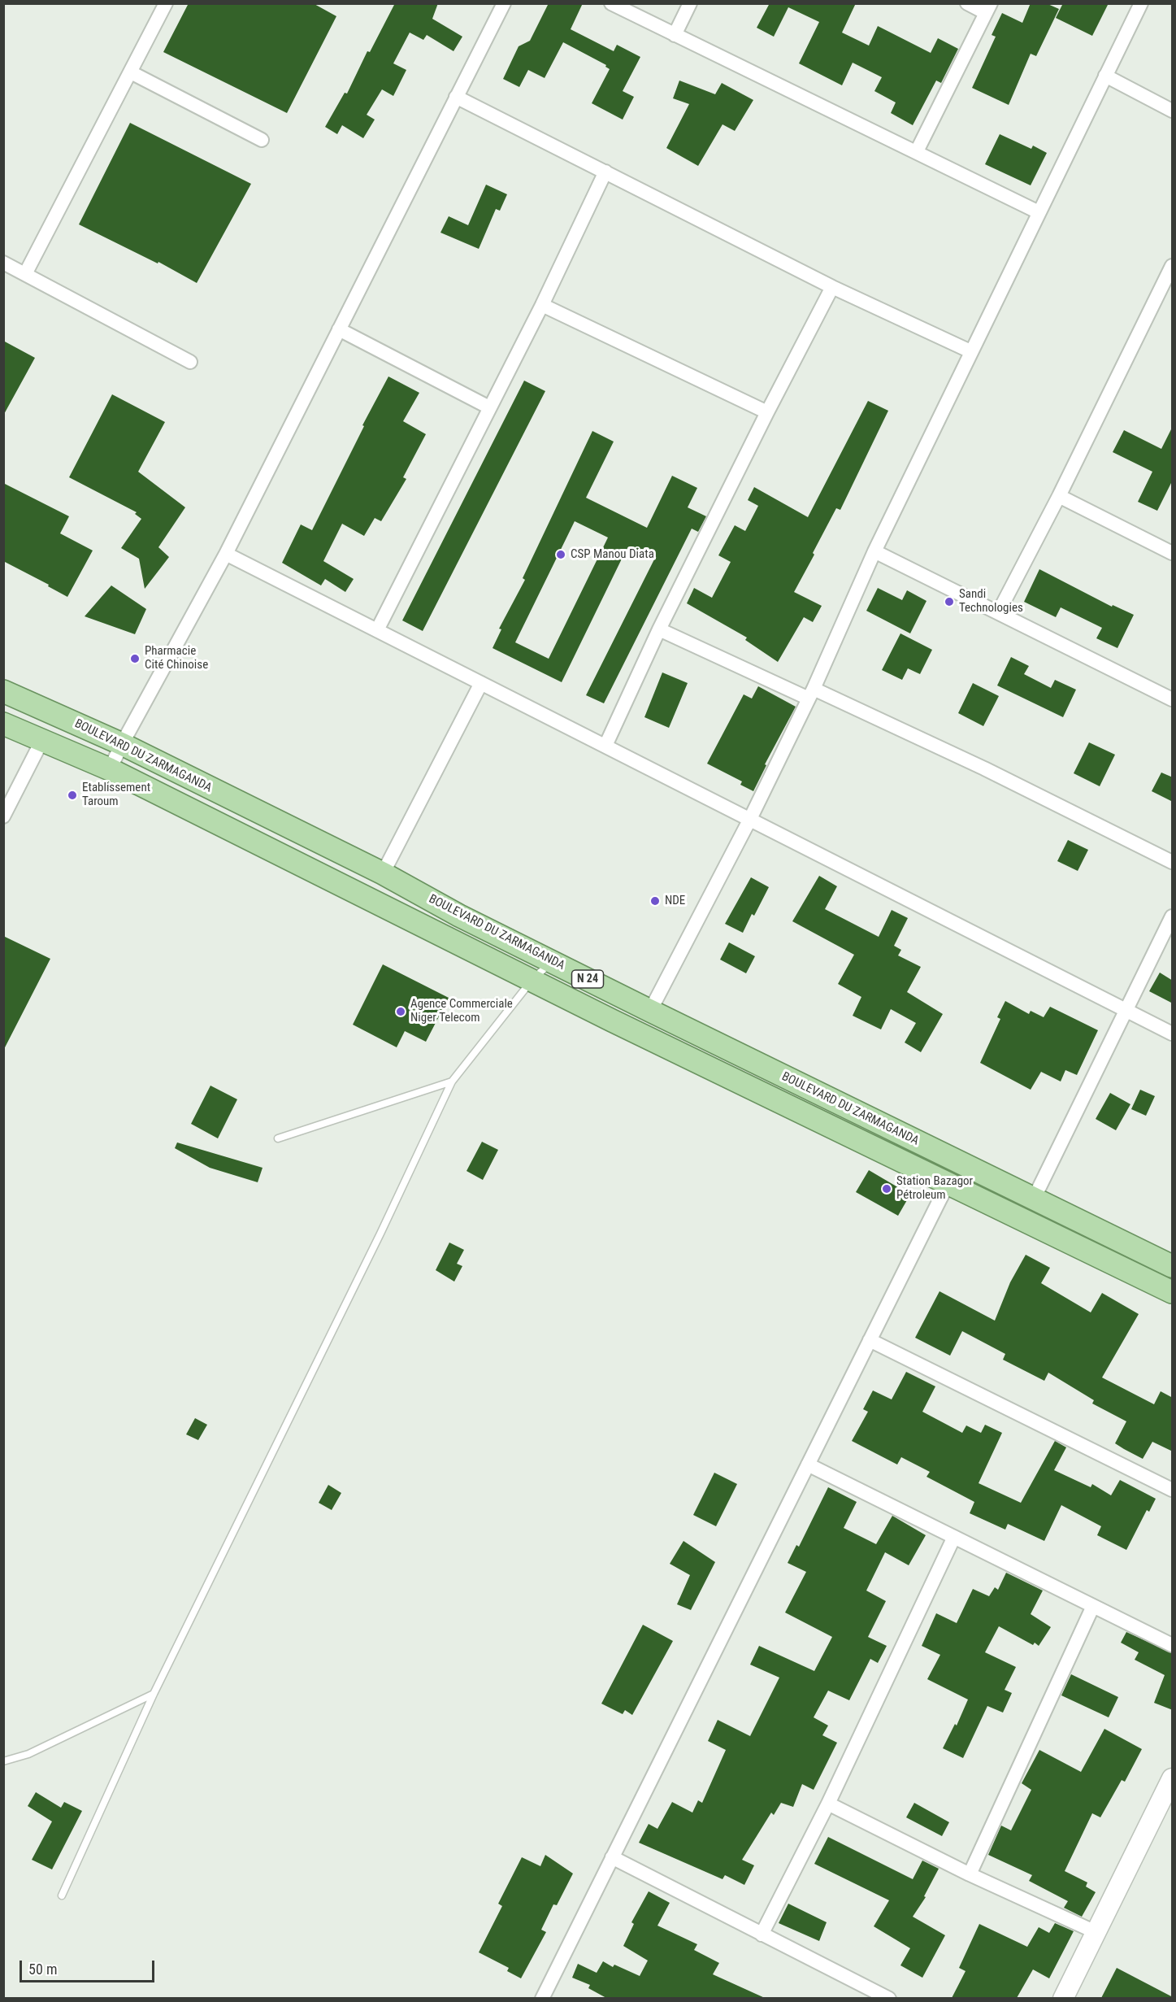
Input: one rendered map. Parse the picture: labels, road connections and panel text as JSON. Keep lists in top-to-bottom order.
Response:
{
  "streets": {
    "main road": ["BOULEVARD DU ZARMAGANDA", "N 24"]
  },
  "places": [
    "CSP Manou Diata",
    "Sandi Technologies",
    "Pharmacie Cité Chinoise",
    "Etablissement Taroum",
    "NDE",
    "Agence Commerciale Niger Telecom",
    "Station Bazagor Pétroleum"
  ],
  "scale_bar": "50 m"
}
